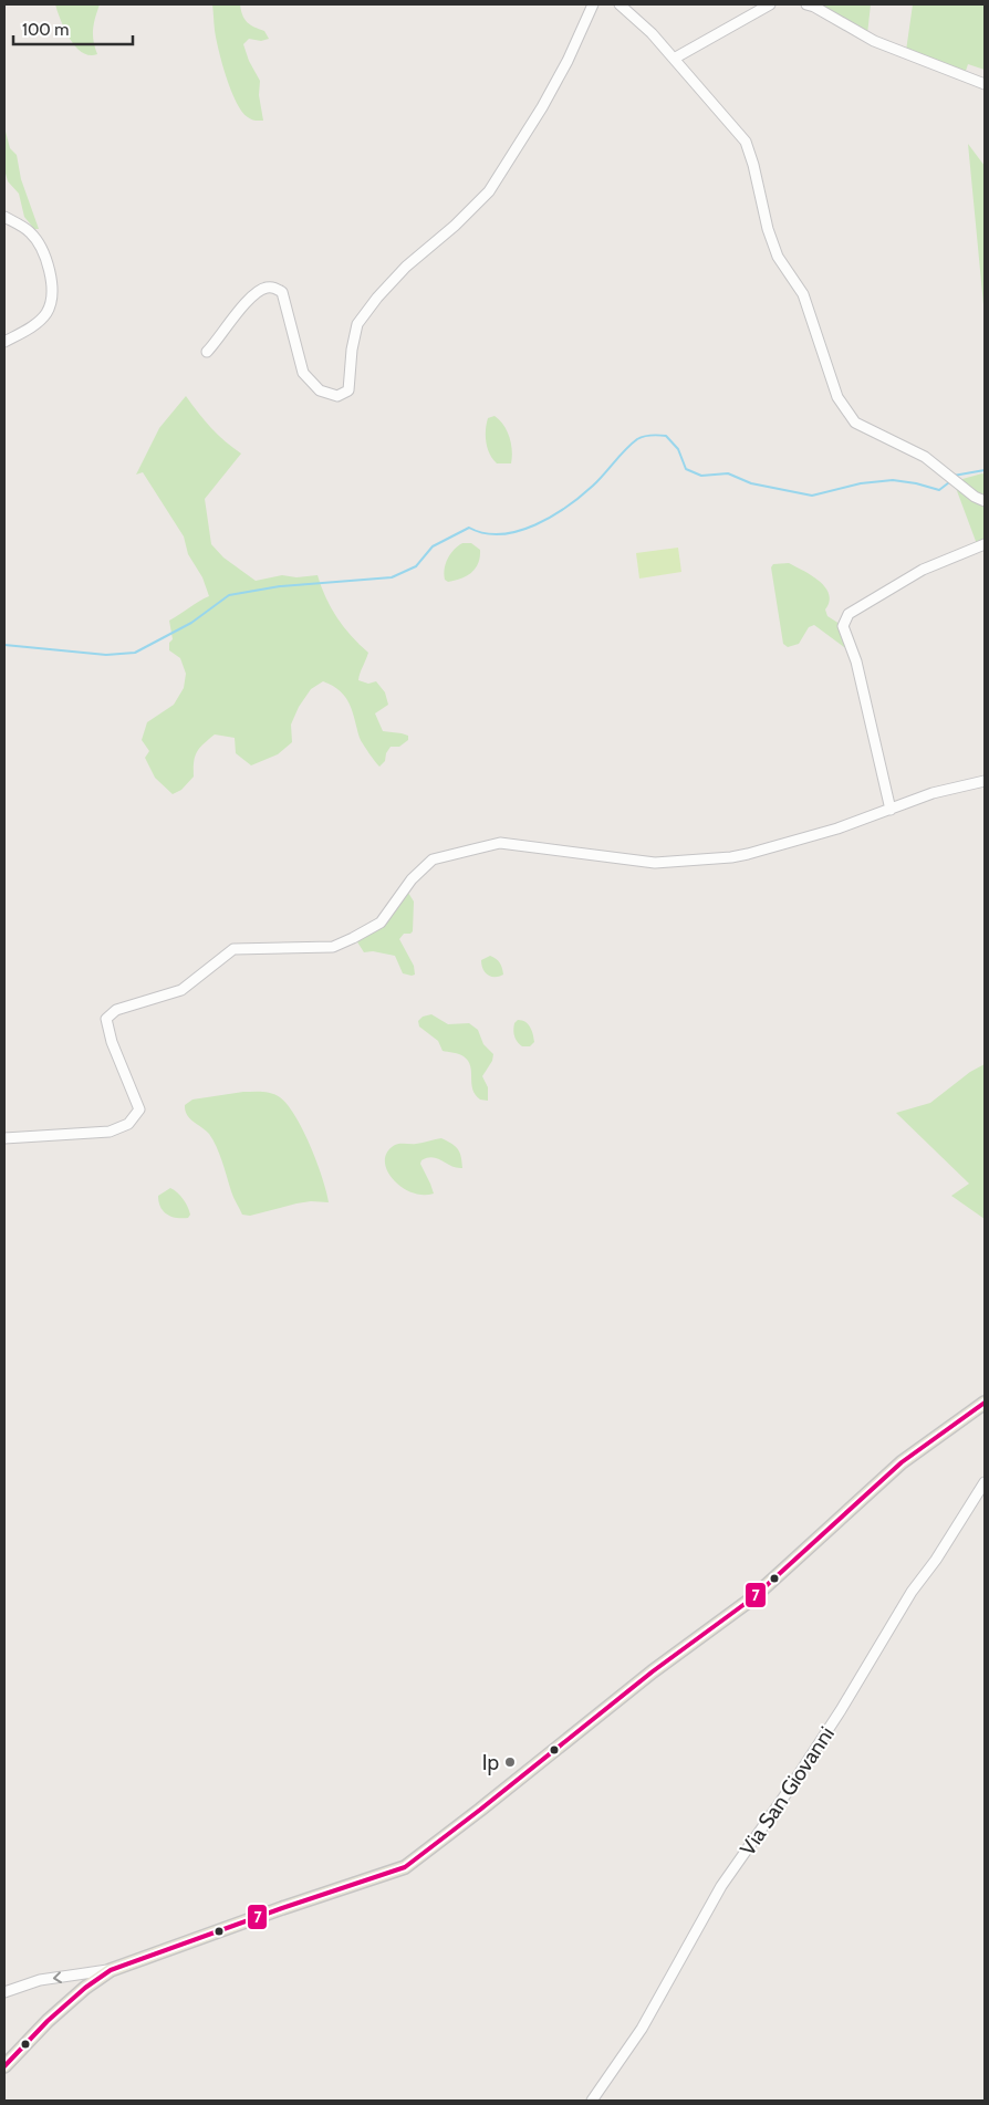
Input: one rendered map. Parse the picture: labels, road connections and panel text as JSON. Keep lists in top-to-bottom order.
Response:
{
  "streets": {
    "street": ["Via San Giovanni"]
  },
  "places": ["Ip"],
  "lines": ["transit line 7"],
  "scale_bar": "100 m"
}
